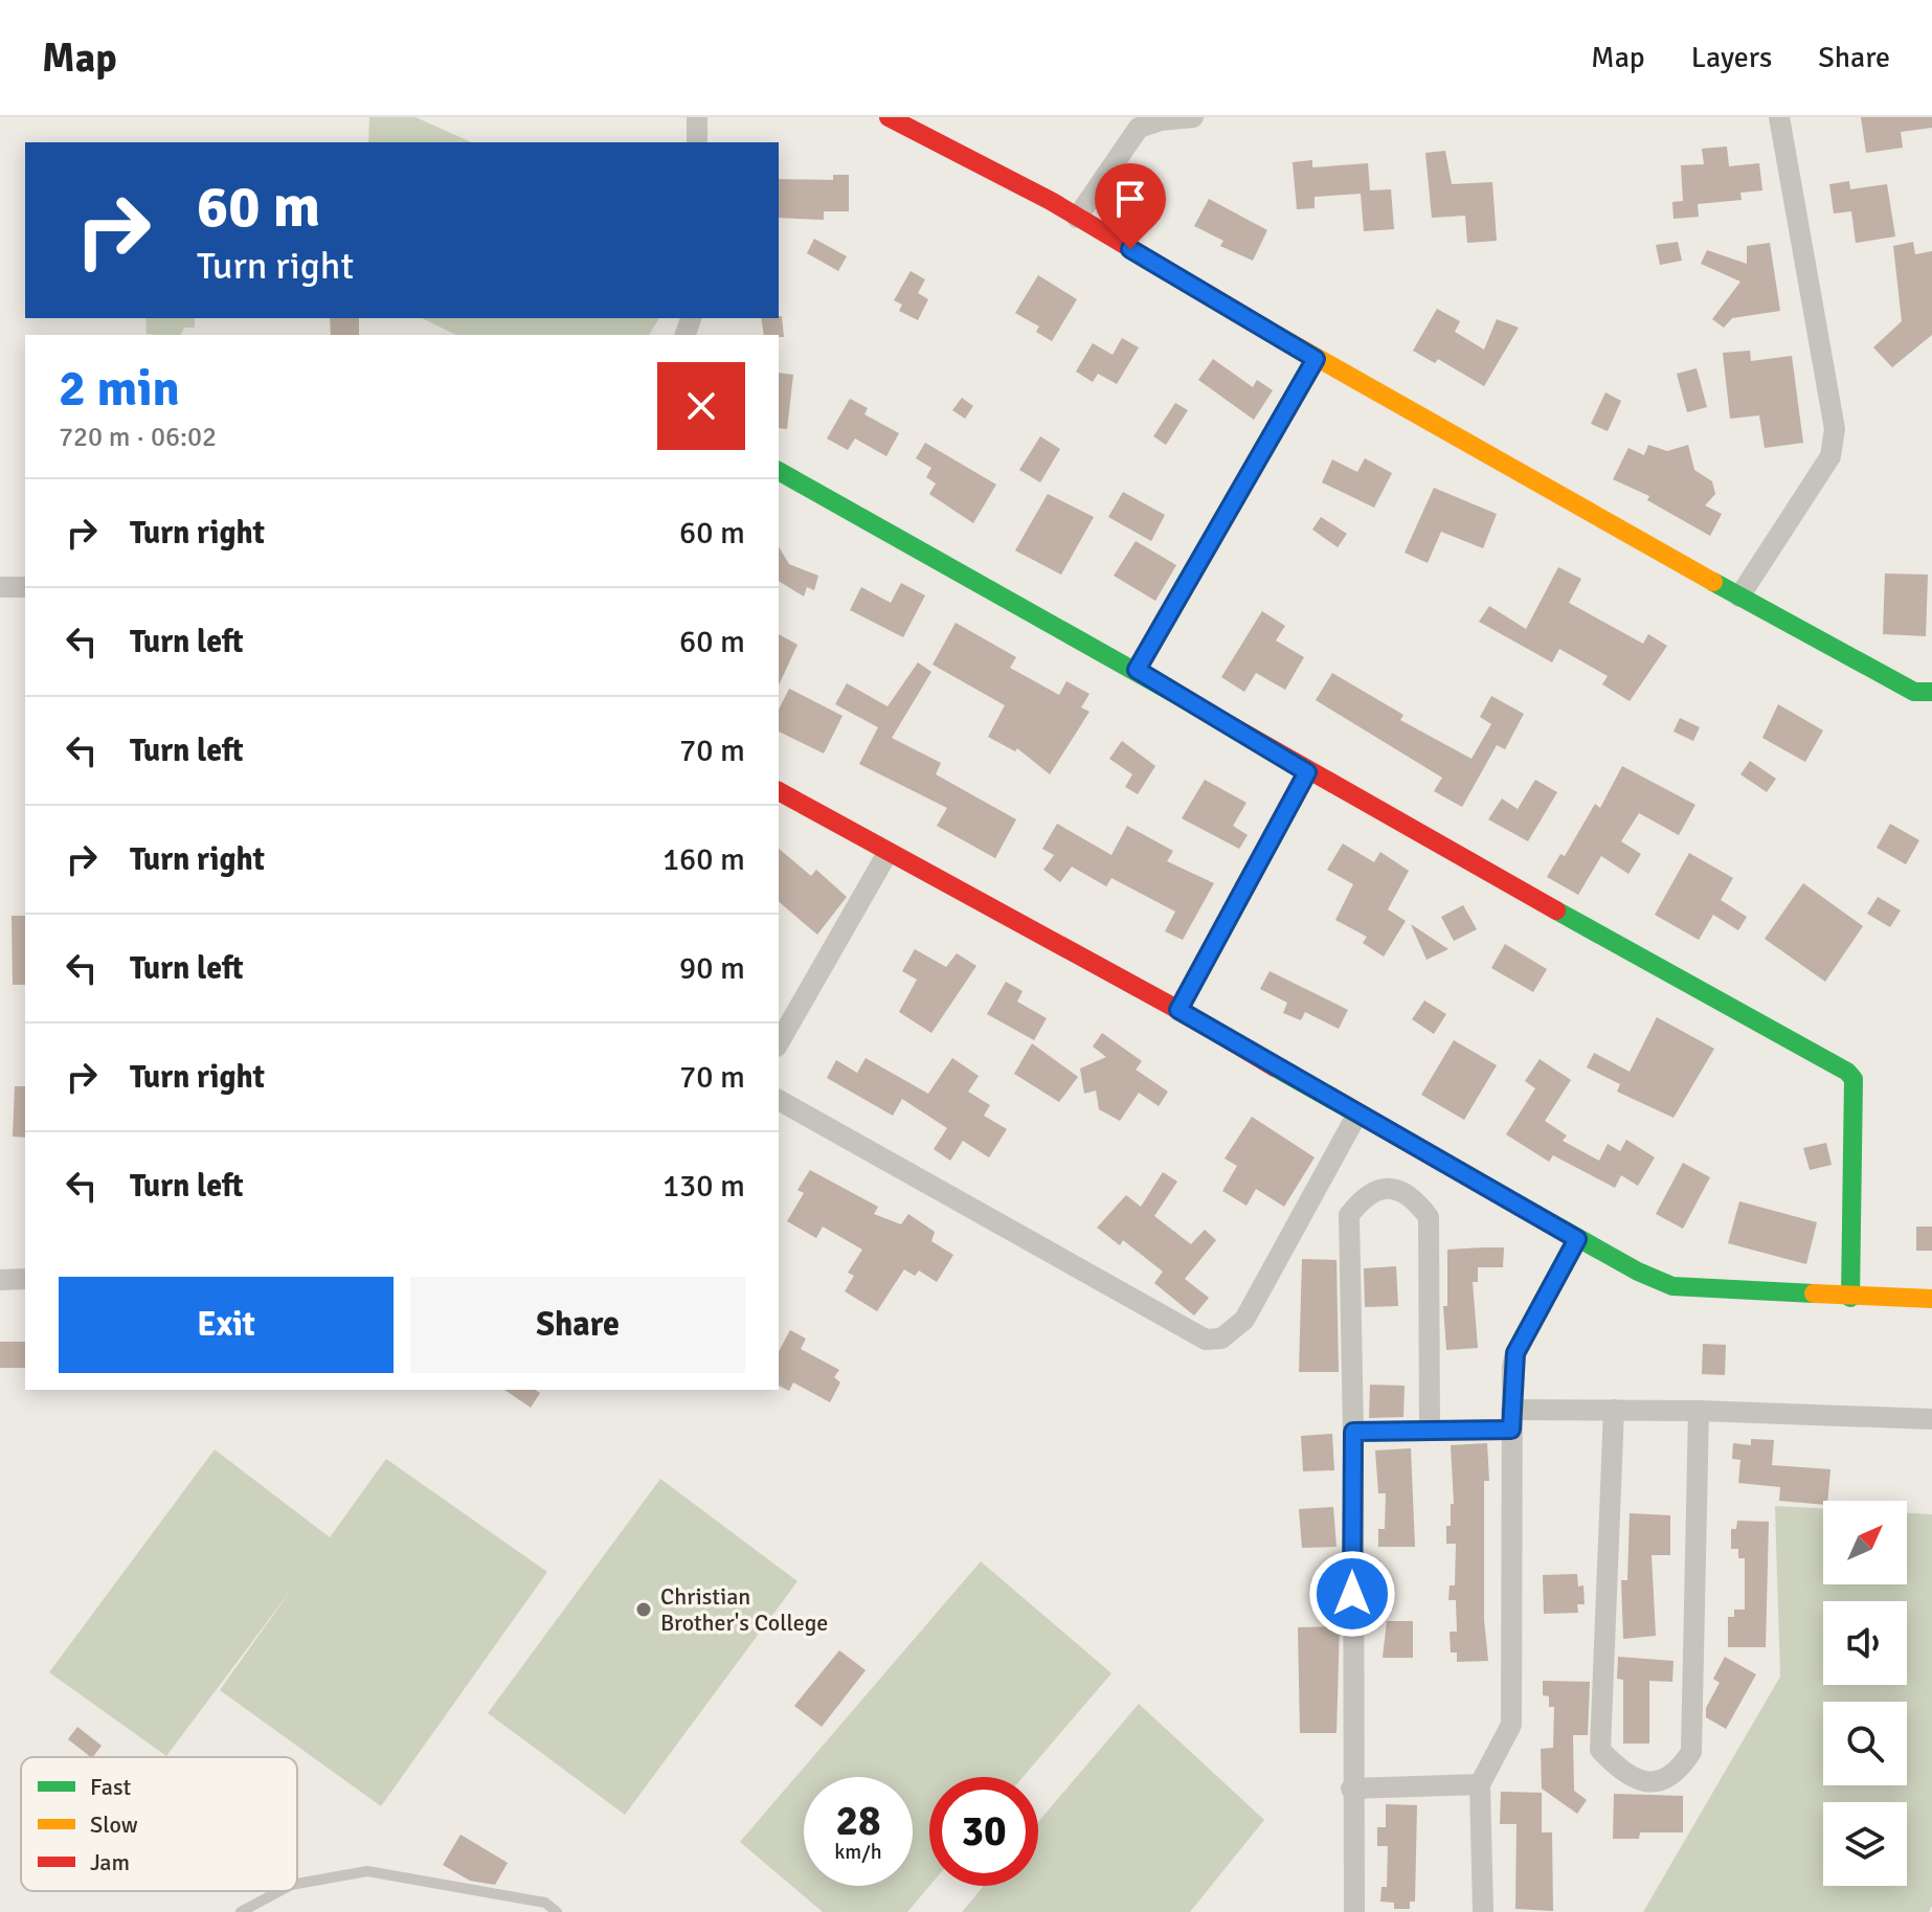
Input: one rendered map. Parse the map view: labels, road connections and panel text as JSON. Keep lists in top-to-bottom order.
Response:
{
  "places": ["Christian Brother's College"],
  "legend": ["Fast", "Slow", "Jam"],
  "north": "top right",
  "page": {
    "header": "Map",
    "nav": ["Map", "Layers", "Share"],
    "turn": ["60 m", "Turn right"],
    "heading": ["2 min", "720 m · 06:02"],
    "list": [
      {
        "name": "Turn right",
        "value": "60 m"
      },
      {
        "name": "Turn left",
        "value": "60 m"
      },
      {
        "name": "Turn left",
        "value": "70 m"
      },
      {
        "name": "Turn right",
        "value": "160 m"
      },
      {
        "name": "Turn left",
        "value": "90 m"
      },
      {
        "name": "Turn right",
        "value": "70 m"
      },
      {
        "name": "Turn left",
        "value": "130 m"
      }
    ],
    "buttons": ["Exit", "Share"],
    "speed": "28 km/h",
    "limit": "30"
  }
}
